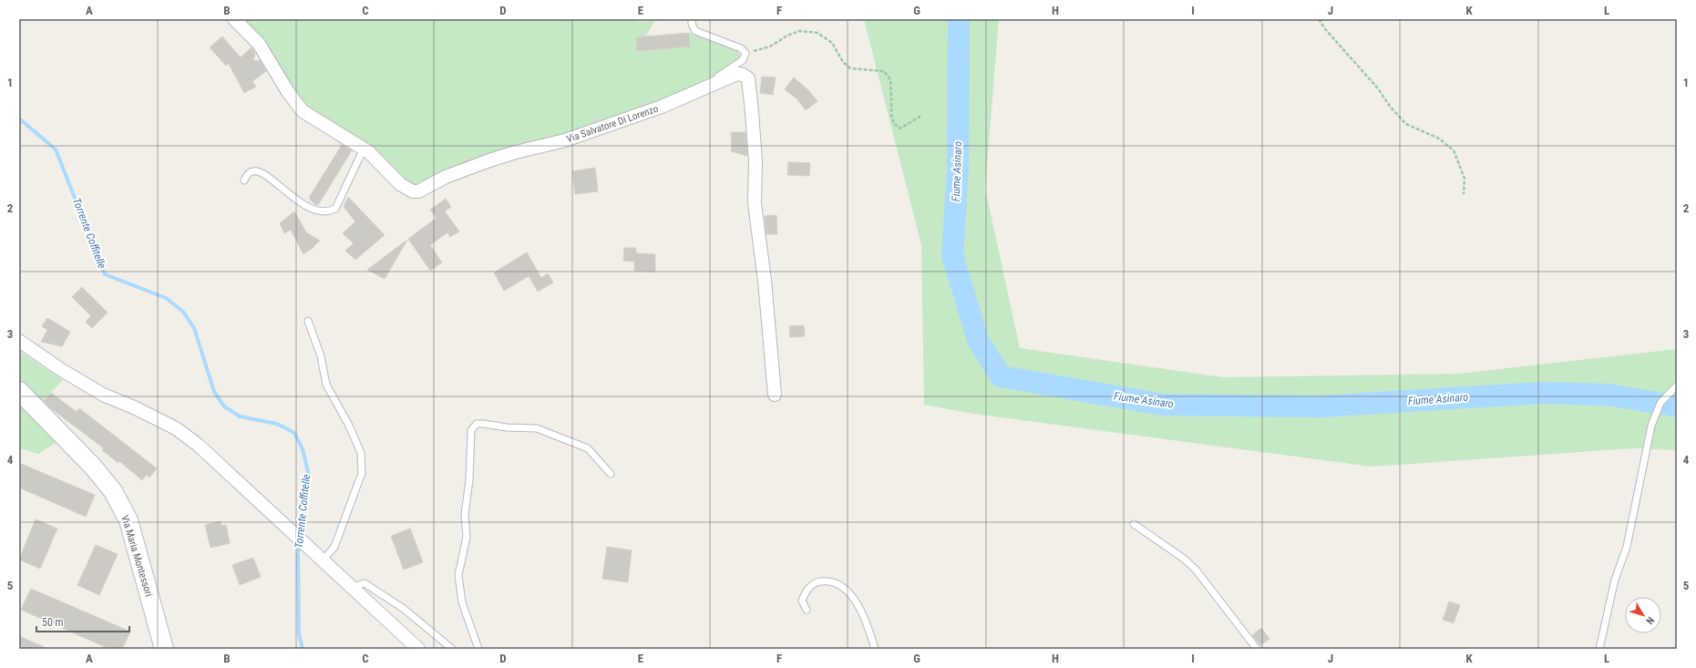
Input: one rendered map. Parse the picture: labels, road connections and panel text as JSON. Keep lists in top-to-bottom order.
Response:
{
  "streets": {
    "street": ["Via Salvatore Di Lorenzo", "Via Maria Montessori"]
  },
  "water": ["Fiume Asinaro", "Torrente Coffitelle"],
  "scale_bar": "50 m",
  "north": "bottom right",
  "grid": {
    "columns": [
      "A",
      "B",
      "C",
      "D",
      "E",
      "F",
      "G",
      "H",
      "I",
      "J",
      "K",
      "L"
    ],
    "rows": [
      "1",
      "2",
      "3",
      "4",
      "5"
    ]
  }
}
